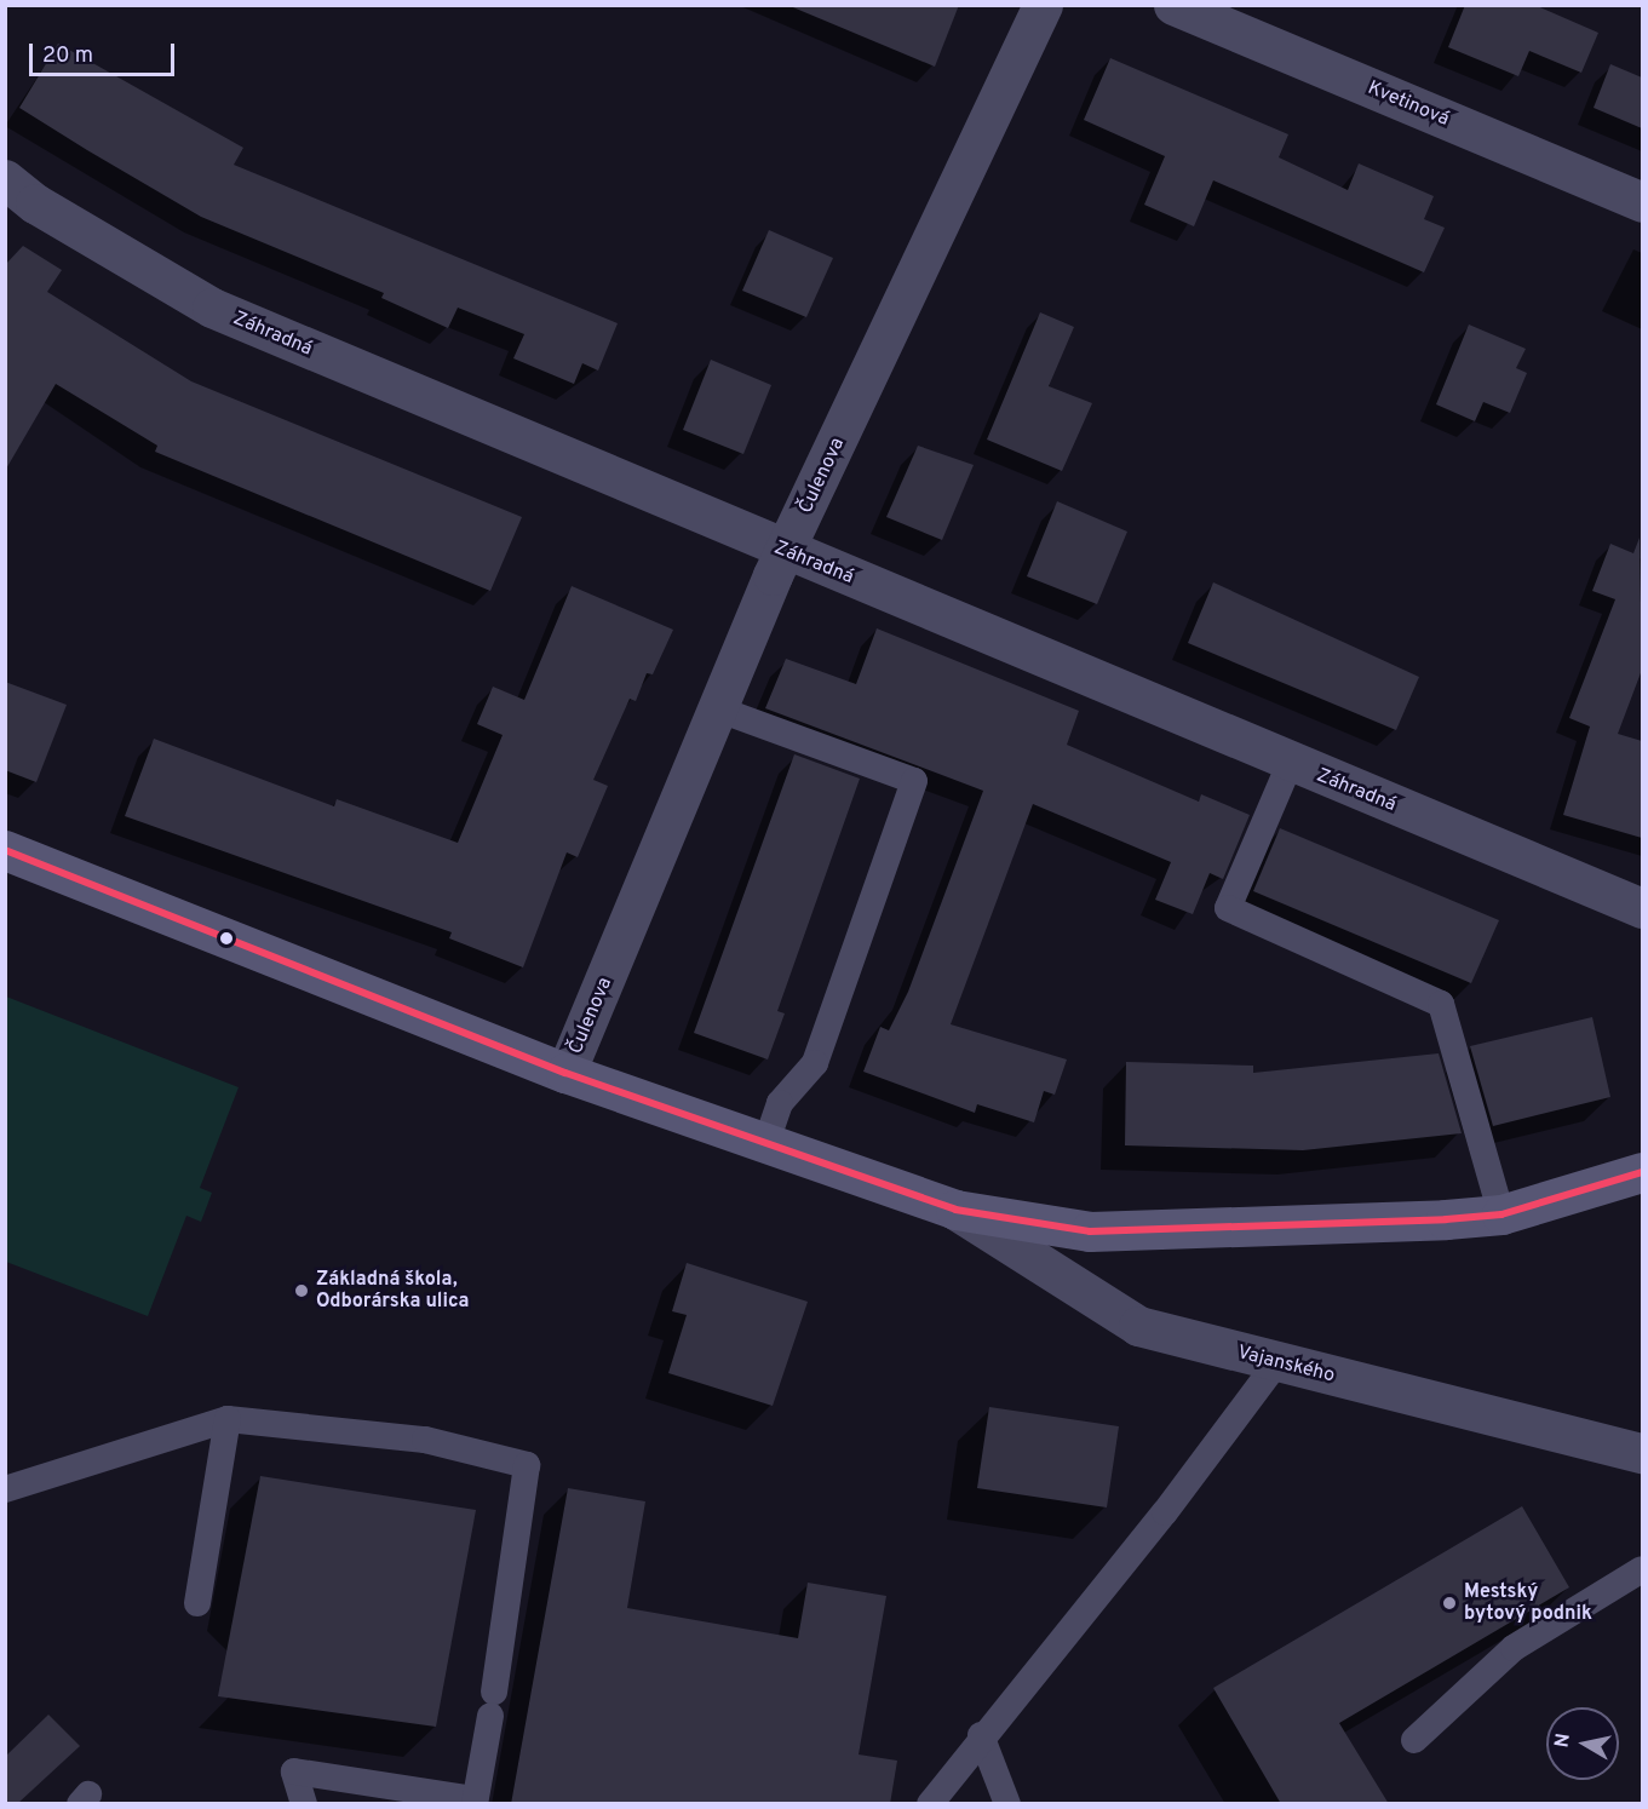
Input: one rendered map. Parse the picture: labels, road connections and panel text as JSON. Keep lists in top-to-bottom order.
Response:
{
  "streets": {
    "street": [
      "Kvetinová",
      "Záhradná",
      "Čulenova",
      "Vajanského"
    ]
  },
  "crossings": [
    ["Záhradná", "Čulenova"]
  ],
  "places": ["Základná škola, Odborárska ulica", "Mestský bytový podnik"],
  "scale_bar": "20 m",
  "north": "left"
}
